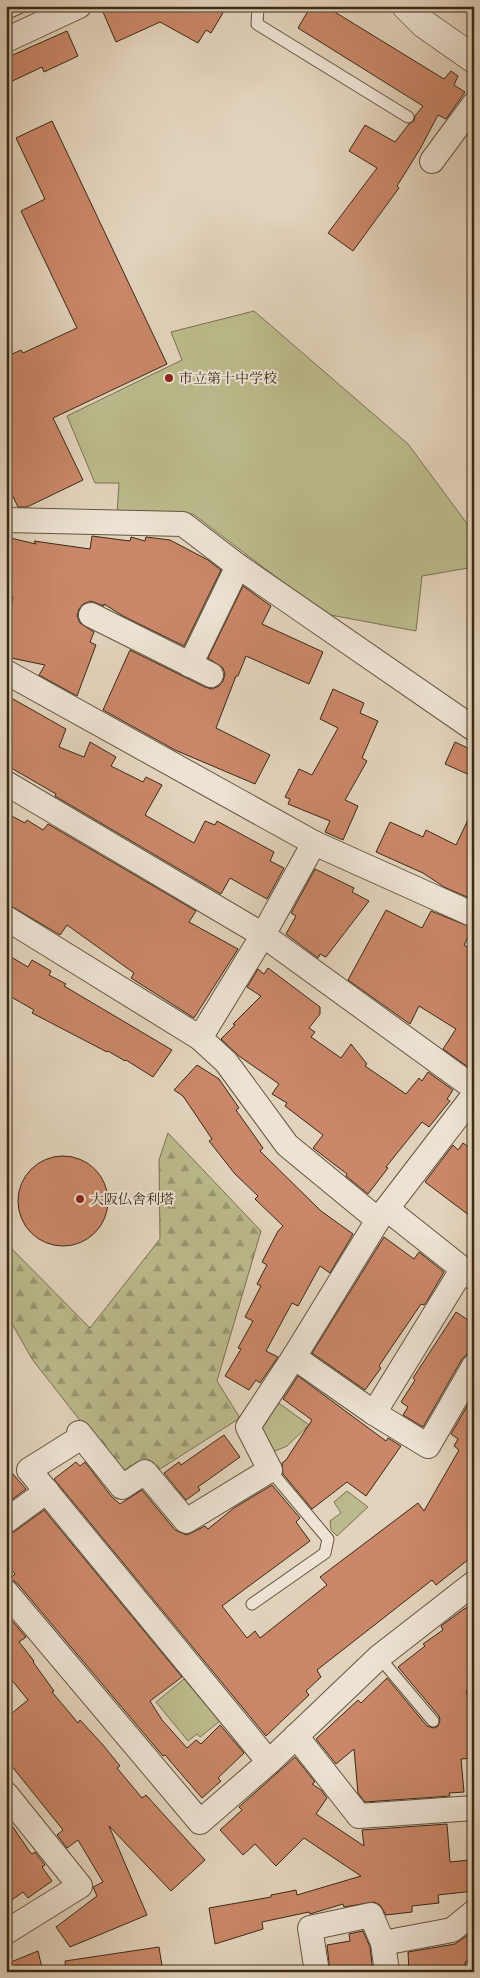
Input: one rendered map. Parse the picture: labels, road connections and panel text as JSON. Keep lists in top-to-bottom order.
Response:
{
  "places": ["市立第十中学校", "大阪仏舎利塔"]
}
